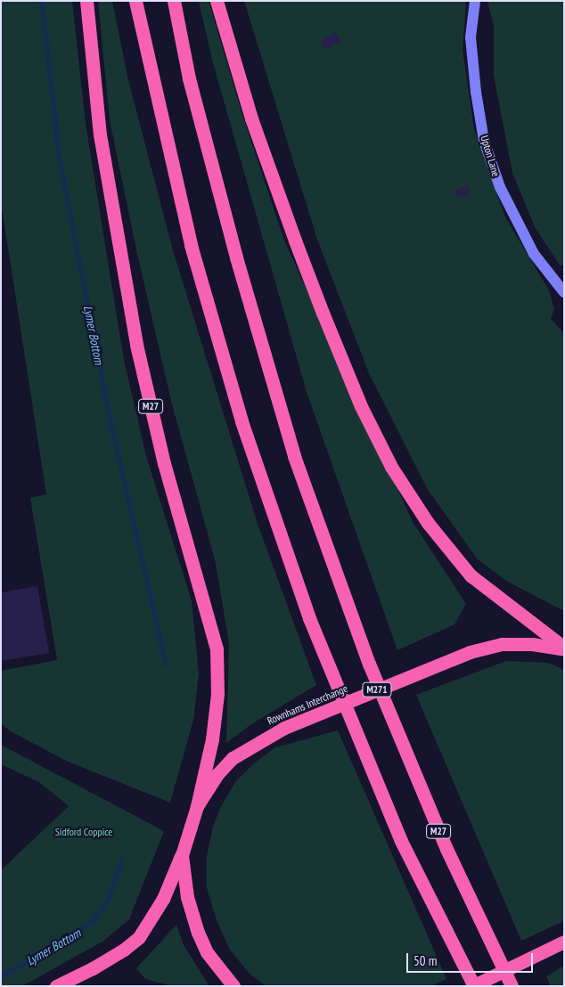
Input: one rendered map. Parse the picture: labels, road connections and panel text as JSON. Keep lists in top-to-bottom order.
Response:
{
  "streets": {
    "highway": ["M27", "M271", "Rownhams Interchange"],
    "street": ["Upton Lane"]
  },
  "crossings": [
    ["M27", "Rownhams Interchange"],
    ["M271", "Rownhams Interchange"]
  ],
  "water": ["Lymer Bottom"],
  "parks": ["Sidford Coppice"],
  "scale_bar": "50 m"
}
